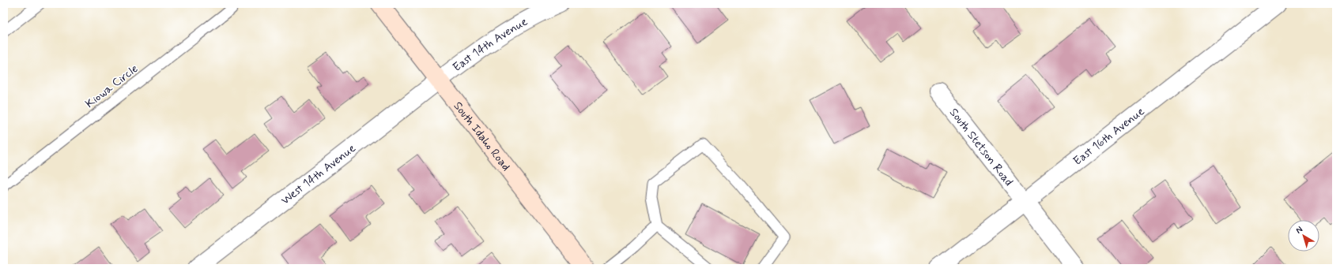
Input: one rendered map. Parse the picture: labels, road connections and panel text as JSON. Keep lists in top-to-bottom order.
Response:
{
  "streets": {
    "main road": ["South Idaho Road"],
    "street": [
      "East 14th Avenue",
      "East 16th Avenue",
      "South Stetson Road",
      "West 14th Avenue"
    ],
    "lane": ["Kiowa Circle"]
  },
  "crossings": [
    ["East 14th Avenue", "South Idaho Road"],
    ["East 14th Avenue", "West 14th Avenue"],
    ["South Idaho Road", "West 14th Avenue"],
    ["East 16th Avenue", "South Stetson Road"]
  ],
  "north": "top left"
}
